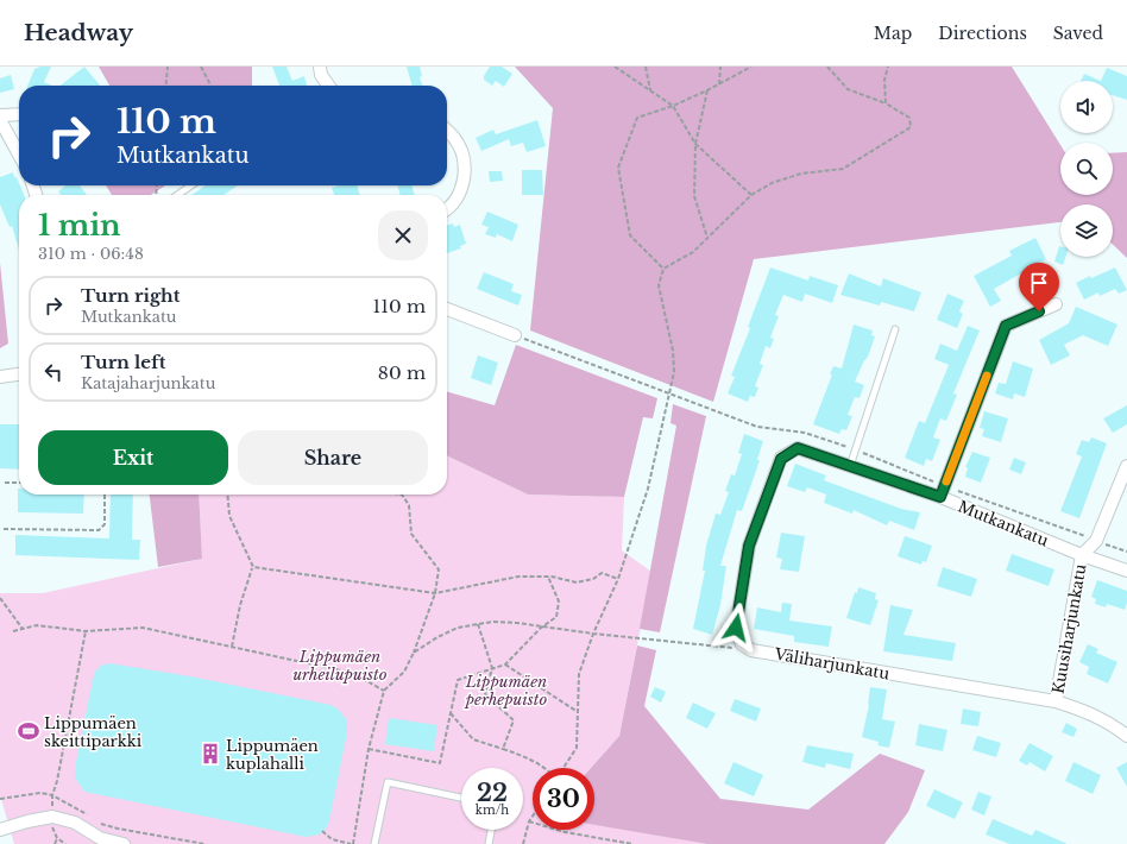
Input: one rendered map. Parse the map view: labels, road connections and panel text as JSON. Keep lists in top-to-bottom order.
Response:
{
  "streets": {
    "street": ["Mutkankatu", "Kuusiharjunkatu", "Väliharjunkatu"]
  },
  "crossings": [
    ["Mutkankatu", "Kuusiharjunkatu"],
    ["Mutkankatu", "Väliharjunkatu"],
    ["Kuusiharjunkatu", "Väliharjunkatu"]
  ],
  "parks": ["Lippumäen urheilupuisto", "Lippumäen perhepuisto"],
  "places": {
    "sports": ["Lippumäen skeittiparkki"],
    "building": ["Lippumäen kuplahalli"]
  },
  "page": {
    "header": "Headway",
    "nav": ["Map", "Directions", "Saved"],
    "turn": ["110 m", "Mutkankatu"],
    "heading": ["1 min", "310 m · 06:48"],
    "list": [
      {
        "name": "Turn right",
        "note": "Mutkankatu",
        "value": "110 m"
      },
      {
        "name": "Turn left",
        "note": "Katajaharjunkatu",
        "value": "80 m"
      }
    ],
    "buttons": ["Exit", "Share"],
    "speed": "22 km/h",
    "limit": "30"
  }
}
